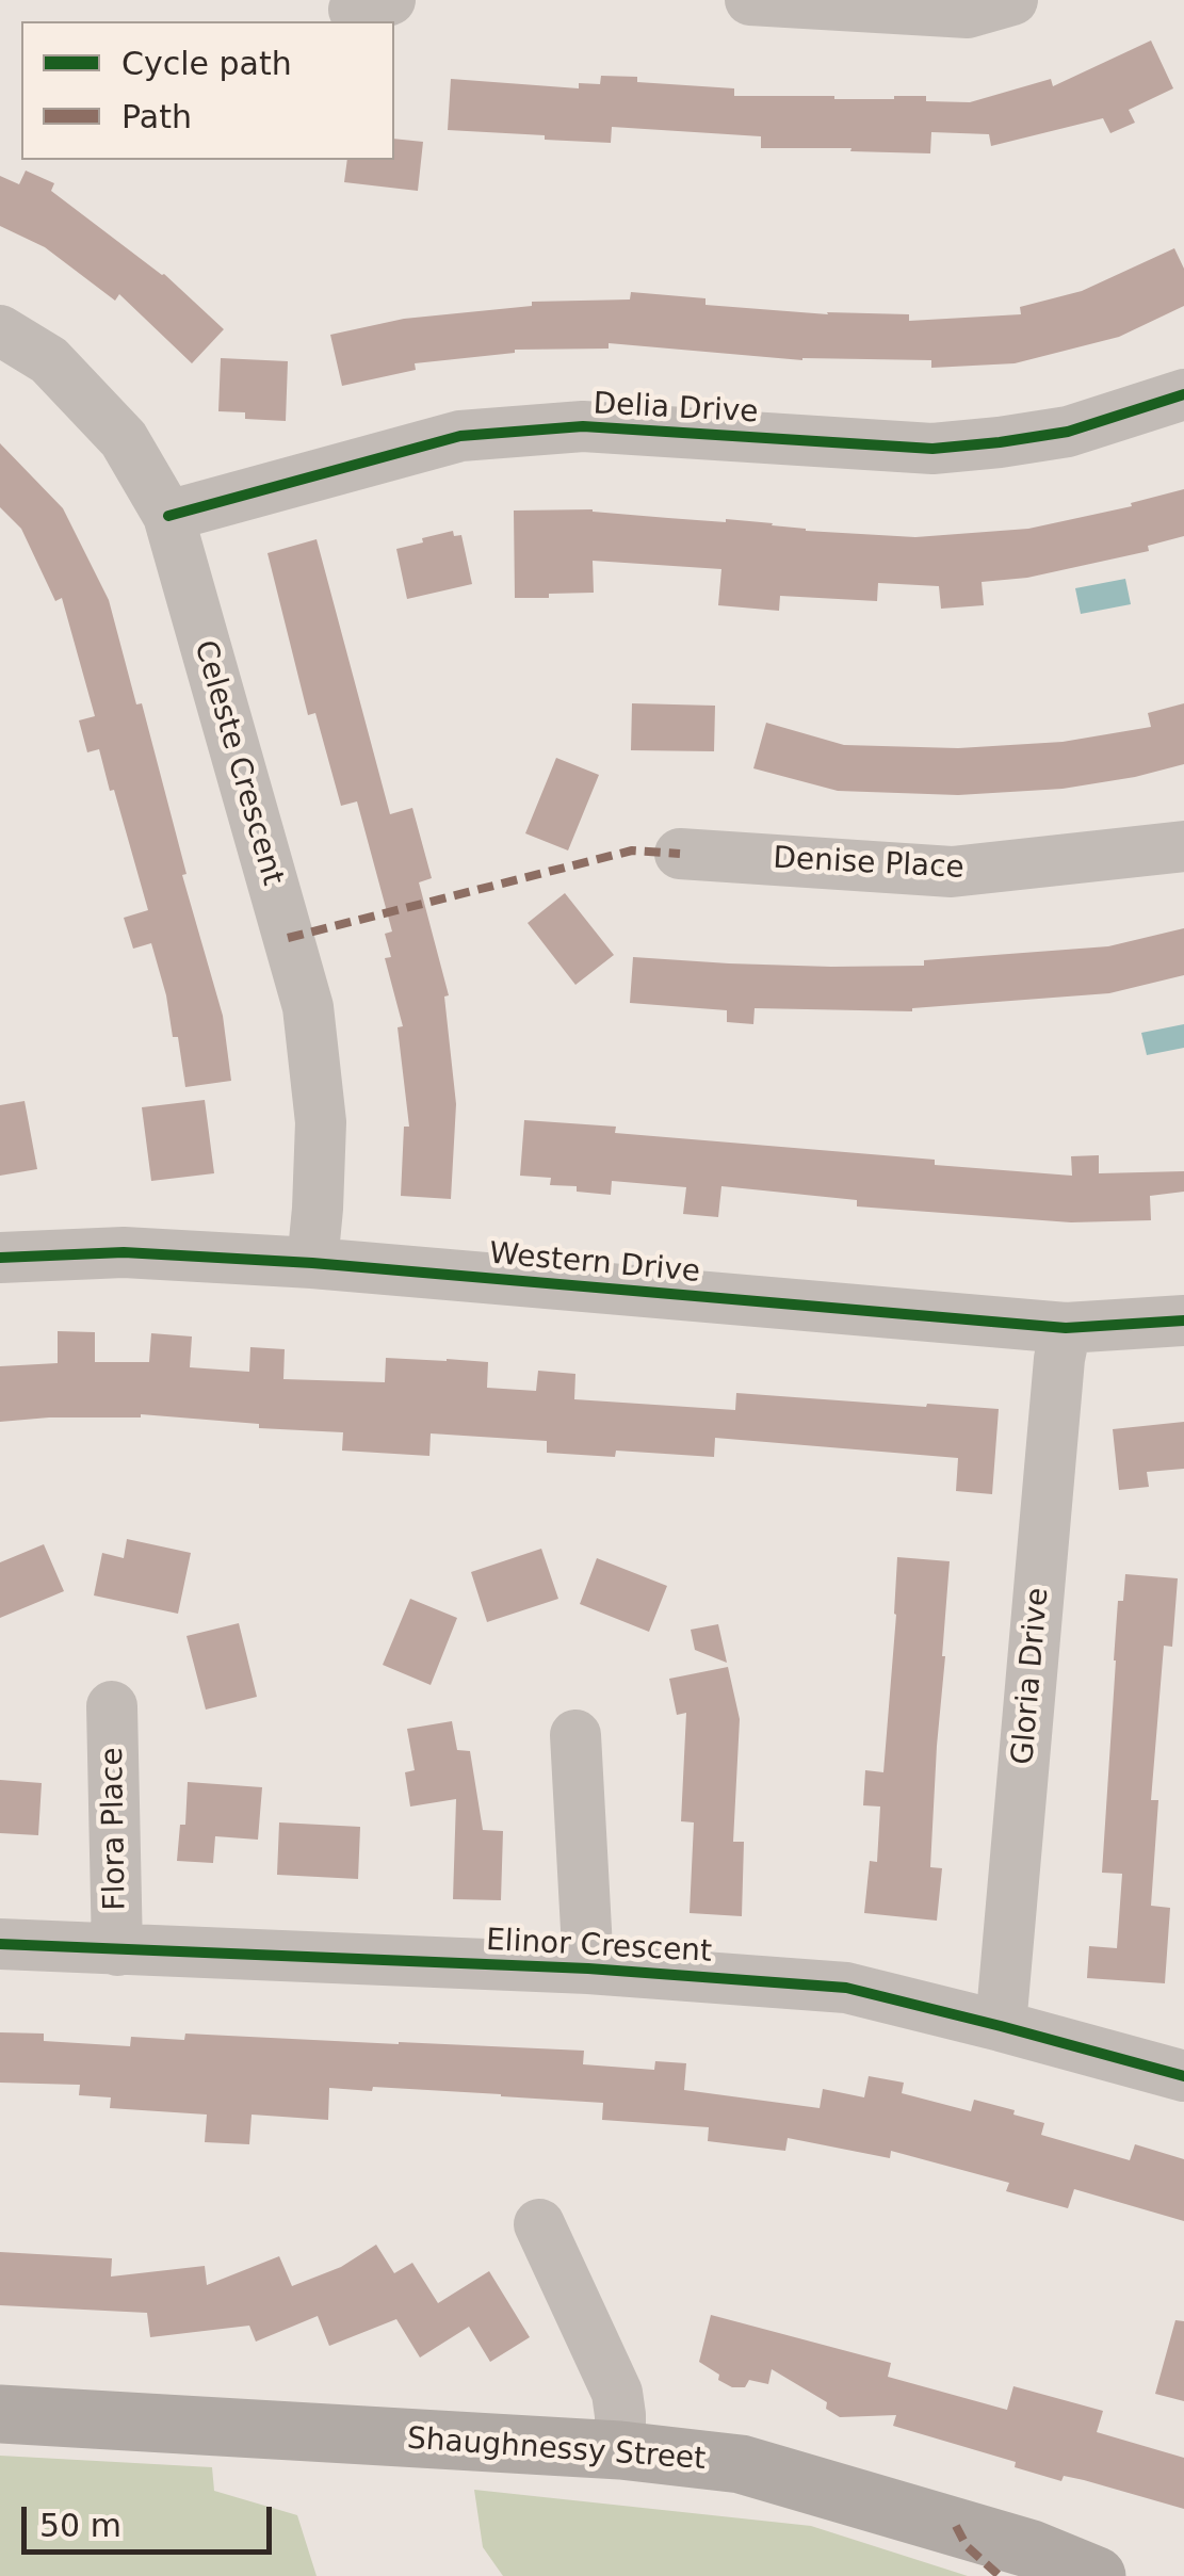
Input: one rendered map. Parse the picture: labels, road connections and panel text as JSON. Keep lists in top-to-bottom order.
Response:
{
  "streets": {
    "main road": ["Shaughnessy Street"],
    "street": [
      "Delia Drive",
      "Celeste Crescent",
      "Denise Place",
      "Western Drive",
      "Gloria Drive",
      "Flora Place",
      "Elinor Crescent"
    ]
  },
  "crossings": [
    ["Delia Drive", "Celeste Crescent"],
    ["Celeste Crescent", "Western Drive"],
    ["Western Drive", "Gloria Drive"],
    ["Gloria Drive", "Elinor Crescent"],
    ["Flora Place", "Elinor Crescent"]
  ],
  "legend": ["Cycle path", "Path"],
  "scale_bar": "50 m"
}
